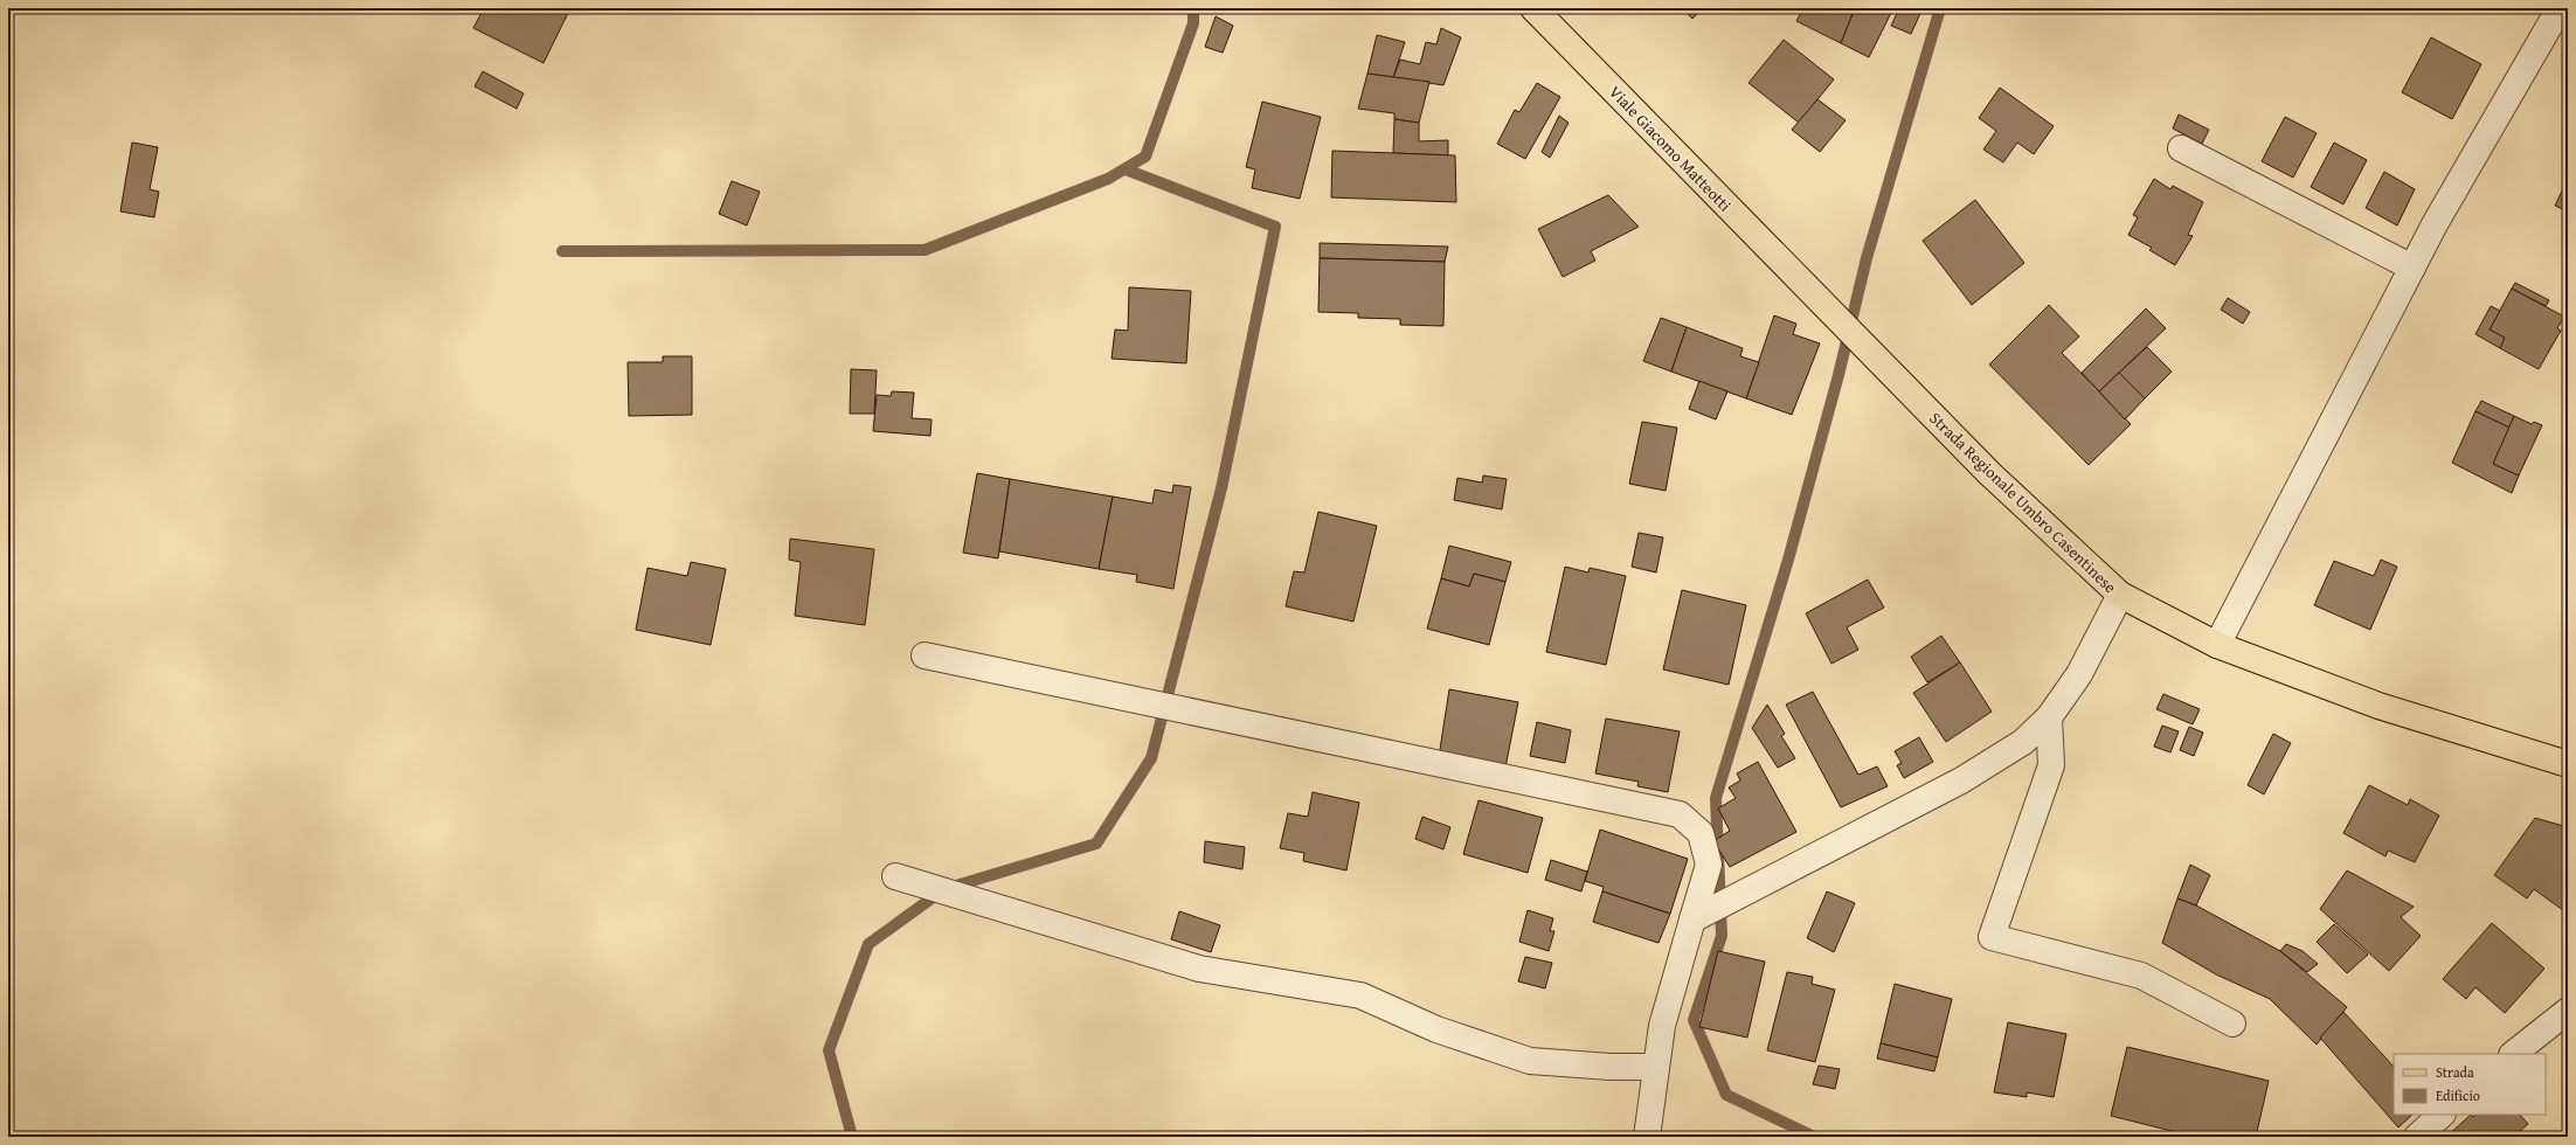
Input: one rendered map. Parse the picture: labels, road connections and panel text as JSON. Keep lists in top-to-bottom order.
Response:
{
  "streets": {
    "main road": ["Viale Giacomo Matteotti", "Strada Regionale Umbro Casentinese"]
  },
  "crossings": [
    ["Viale Giacomo Matteotti", "Strada Regionale Umbro Casentinese"]
  ],
  "legend": ["Strada", "Edificio"]
}
